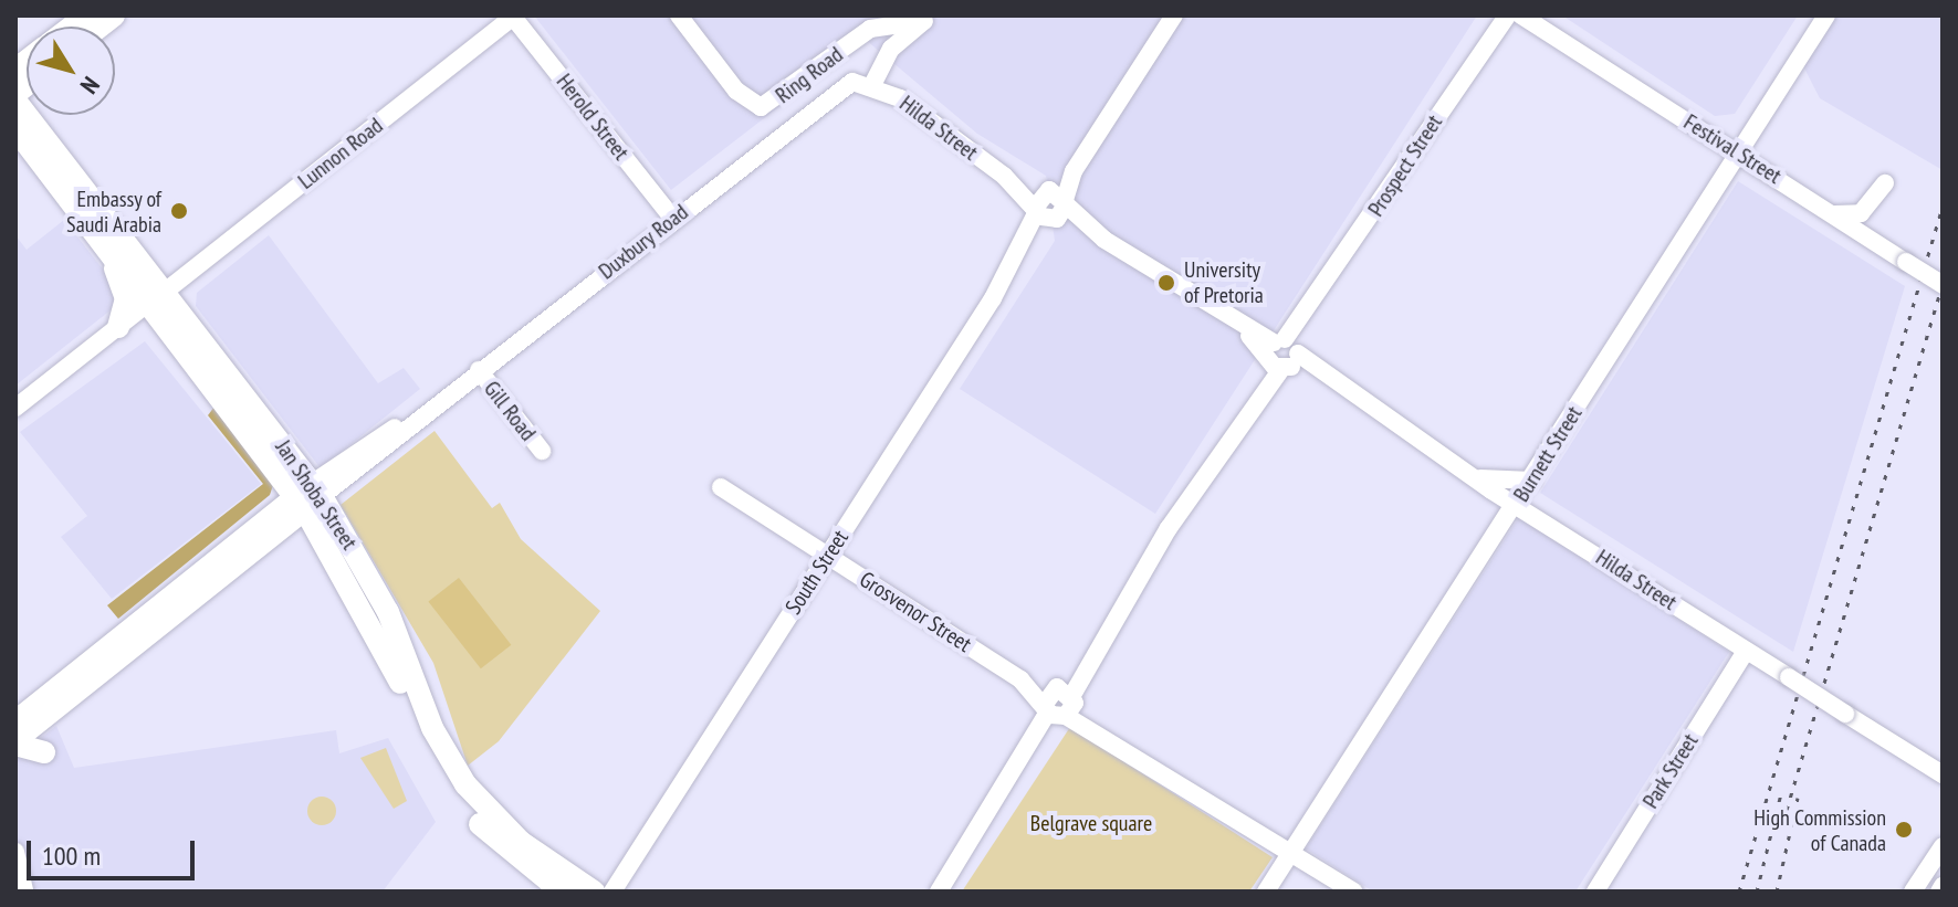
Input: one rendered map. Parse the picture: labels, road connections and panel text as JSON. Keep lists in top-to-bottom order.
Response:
{
  "streets": {
    "main road": ["Duxbury Road", "Jan Shoba Street"],
    "street": [
      "Ring Road",
      "Herold Street",
      "Hilda Street",
      "Festival Street",
      "Lunnon Road",
      "Prospect Street",
      "Gill Road",
      "Burnett Street",
      "South Street",
      "Grosvenor Street",
      "Park Street"
    ]
  },
  "crossings": [
    ["Ring Road", "Hilda Street"],
    ["Ring Road", "Duxbury Road"],
    ["Herold Street", "Lunnon Road"],
    ["Herold Street", "Duxbury Road"],
    ["Hilda Street", "Prospect Street"],
    ["Hilda Street", "Duxbury Road"],
    ["Hilda Street", "Burnett Street"],
    ["Hilda Street", "South Street"],
    ["Hilda Street", "Park Street"],
    ["Festival Street", "Burnett Street"],
    ["Lunnon Road", "Jan Shoba Street"],
    ["Prospect Street", "Grosvenor Street"],
    ["Duxbury Road", "Gill Road"],
    ["Duxbury Road", "Jan Shoba Street"],
    ["Burnett Street", "Grosvenor Street"],
    ["South Street", "Grosvenor Street"]
  ],
  "parks": ["Belgrave square"],
  "places": ["Embassy of Saudi Arabia", "University of Pretoria", "High Commission of Canada"],
  "scale_bar": "100 m",
  "north": "bottom right"
}
